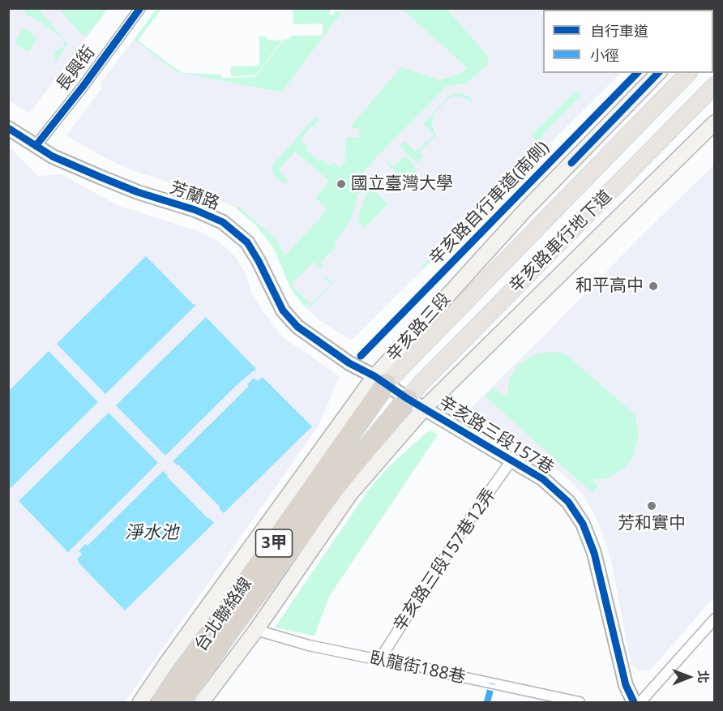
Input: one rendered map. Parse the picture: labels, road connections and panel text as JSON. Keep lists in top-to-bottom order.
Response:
{
  "streets": {
    "highway": ["3甲", "台北聯絡線"],
    "main road": ["辛亥路車行地下道", "辛亥路三段"],
    "street": [
      "長興街",
      "芳蘭路",
      "辛亥路三段157巷",
      "辛亥路三段157巷12弄",
      "臥龍街188巷"
    ],
    "cycle path": ["辛亥路自行車道(南側)"]
  },
  "crossings": [
    ["長興街", "芳蘭路"],
    ["芳蘭路", "辛亥路三段"],
    ["芳蘭路", "辛亥路三段157巷"],
    ["芳蘭路", "台北聯絡線"],
    ["辛亥路車行地下道", "辛亥路三段"],
    ["辛亥路車行地下道", "辛亥路三段157巷"],
    ["辛亥路車行地下道", "台北聯絡線"],
    ["辛亥路三段", "辛亥路三段157巷"],
    ["辛亥路三段", "台北聯絡線"],
    ["辛亥路三段157巷", "辛亥路三段157巷12弄"],
    ["辛亥路三段157巷", "台北聯絡線"],
    ["辛亥路三段157巷12弄", "臥龍街188巷"]
  ],
  "water": ["淨水池"],
  "places": ["國立臺灣大學", "和平高中", "芳和實中"],
  "legend": ["自行車道", "小徑"],
  "north": "right"
}
